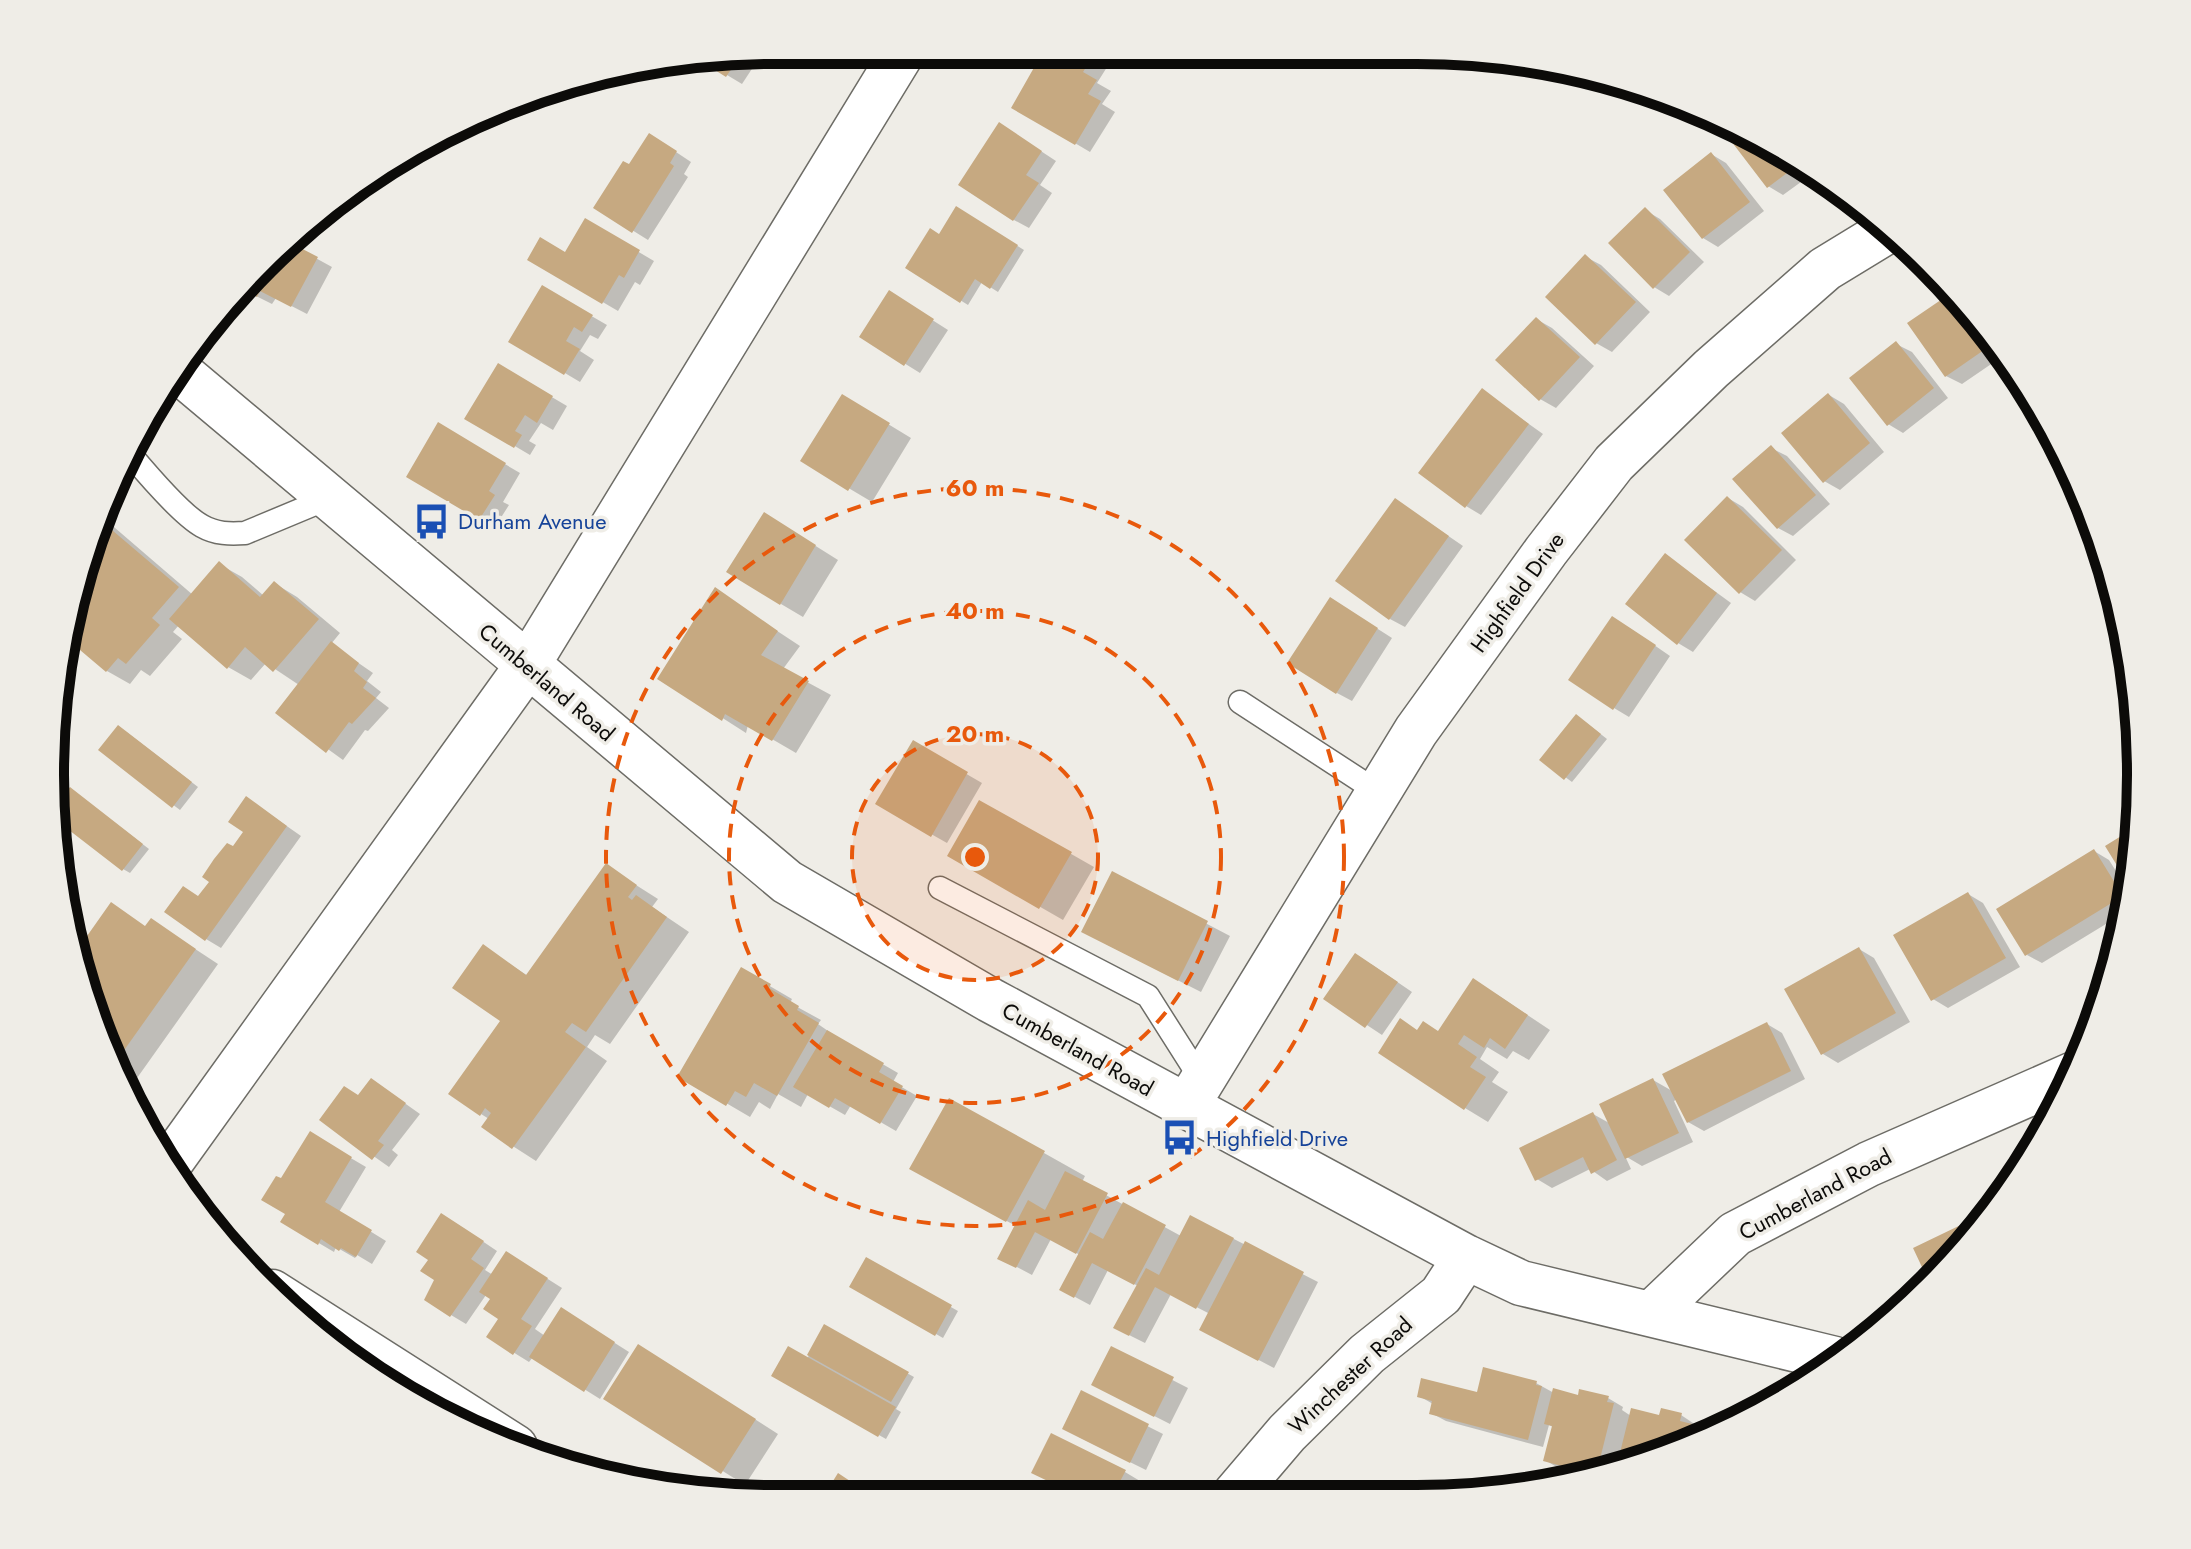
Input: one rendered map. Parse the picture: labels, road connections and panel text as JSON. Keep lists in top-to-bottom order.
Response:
{
  "streets": {
    "street": ["Highfield Drive", "Cumberland Road", "Winchester Road"]
  },
  "crossings": [
    ["Highfield Drive", "Cumberland Road"],
    ["Cumberland Road", "Winchester Road"]
  ],
  "places": {
    "bus stop": ["Durham Avenue", "Highfield Drive"]
  },
  "rings": ["60 m", "40 m", "20 m"]
}
